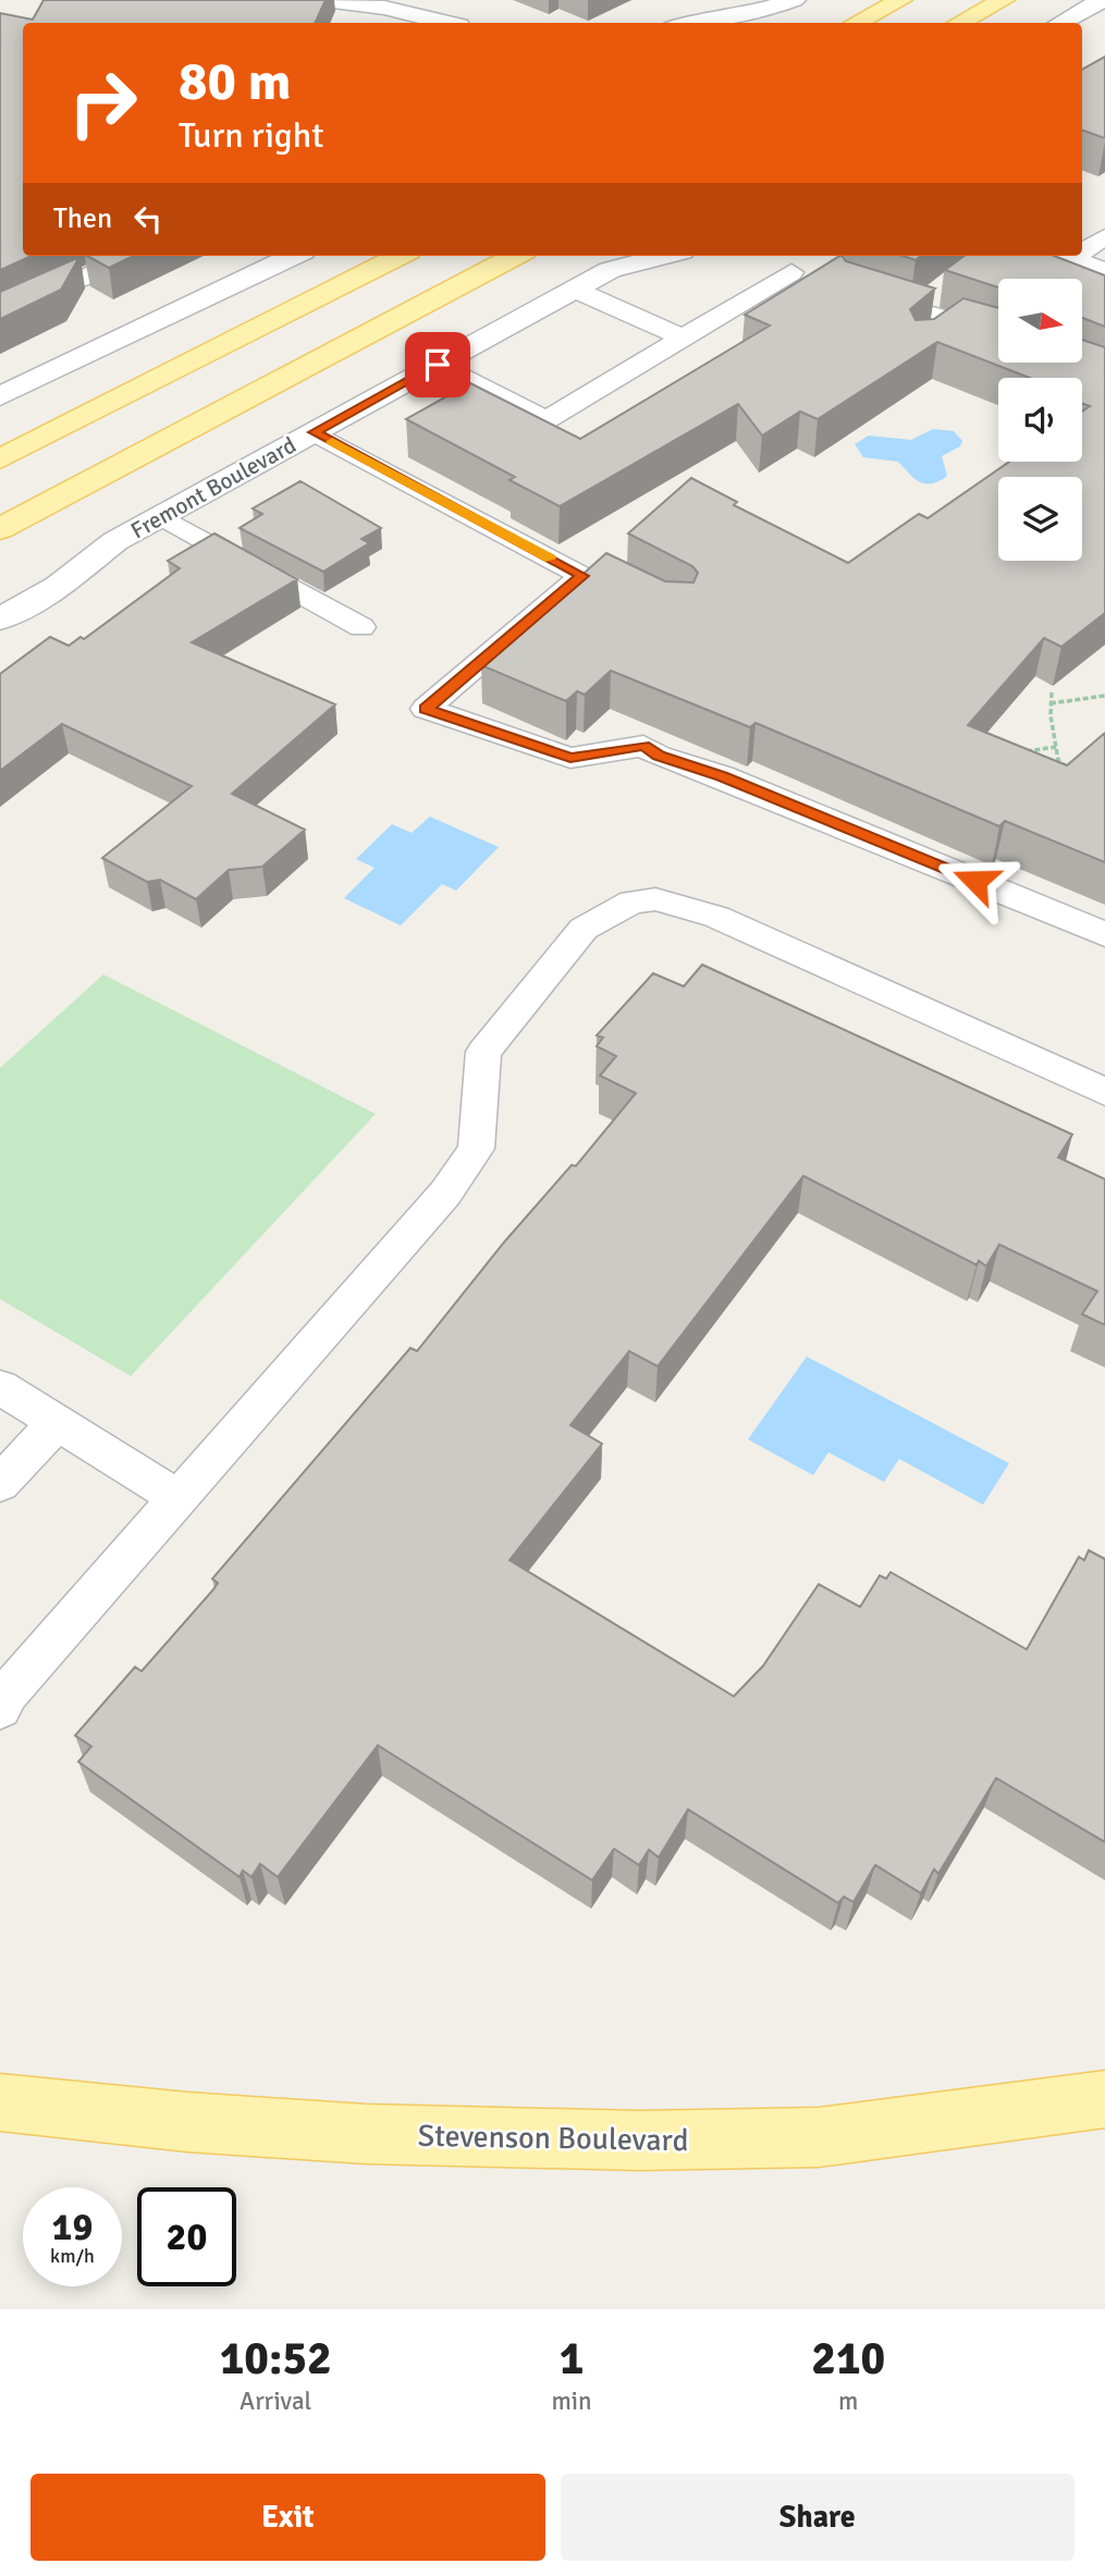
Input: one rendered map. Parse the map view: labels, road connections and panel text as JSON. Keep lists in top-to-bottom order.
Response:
{
  "streets": {
    "main road": ["Stevenson Boulevard"],
    "street": ["Fremont Boulevard"]
  },
  "north": "right",
  "page": {
    "turn": ["80 m", "Turn right"],
    "then": "Then",
    "speed": "19 km/h",
    "limit": "20",
    "eta": [
      "10:52",
      "Arrival",
      "1",
      "min",
      "210",
      "m"
    ],
    "buttons": ["Exit", "Share"]
  }
}
